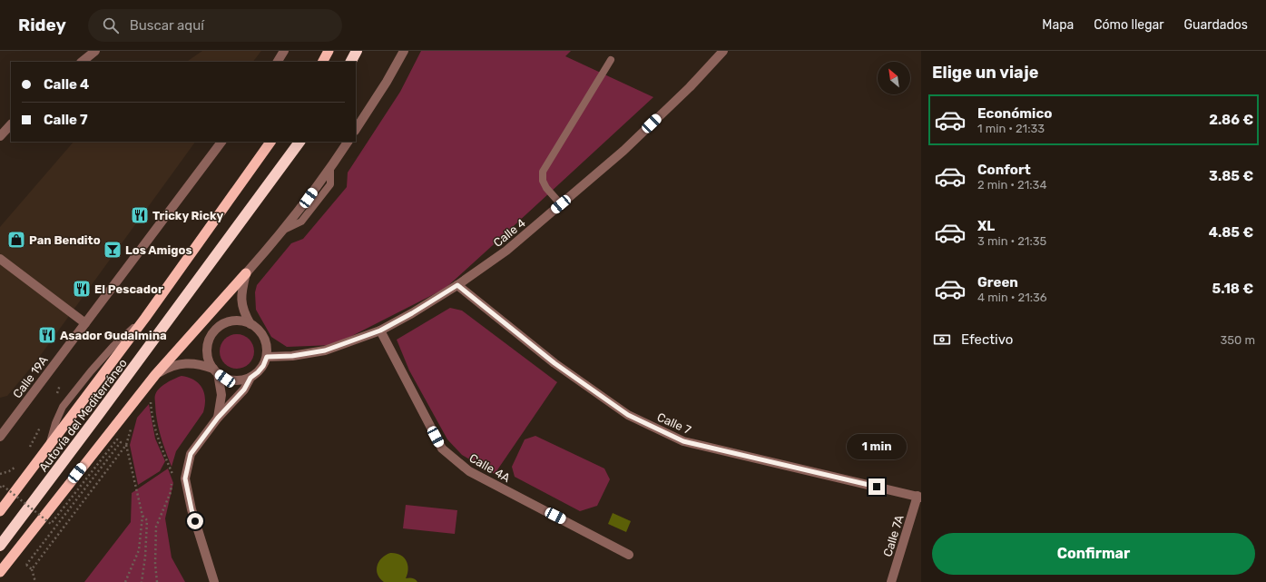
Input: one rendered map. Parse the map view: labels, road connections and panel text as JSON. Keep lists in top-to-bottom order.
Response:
{
  "streets": {
    "highway": ["Autovía del Mediterráneo"],
    "street": [
      "Calle 4",
      "Calle 19A",
      "Calle 7",
      "Calle 4A",
      "Calle 7A"
    ]
  },
  "crossings": [
    ["Calle 4", "Calle 7"],
    ["Calle 4", "Calle 4A"],
    ["Calle 7", "Calle 7A"]
  ],
  "places": {
    "restaurant": ["Tricky Ricky", "El Pescador", "Asador Gudalmina"],
    "shop": ["Pan Bendito"],
    "bar": ["Los Amigos"]
  },
  "north": "top left",
  "page": {
    "header": "Ridey",
    "search": "Buscar aquí",
    "nav": ["Mapa", "Cómo llegar", "Guardados"],
    "heading": "Elige un viaje",
    "banner": ["Calle 4", "Calle 7"],
    "list": [
      {
        "name": "Económico",
        "note": "1 min · 21:33",
        "value": "2.86 €"
      },
      {
        "name": "Confort",
        "note": "2 min · 21:34",
        "value": "3.85 €"
      },
      {
        "name": "XL",
        "note": "3 min · 21:35",
        "value": "4.85 €"
      },
      {
        "name": "Green",
        "note": "4 min · 21:36",
        "value": "5.18 €"
      }
    ],
    "pay": ["Efectivo", "350 m"],
    "bubble": "1 min",
    "buttons": "Confirmar"
  }
}
